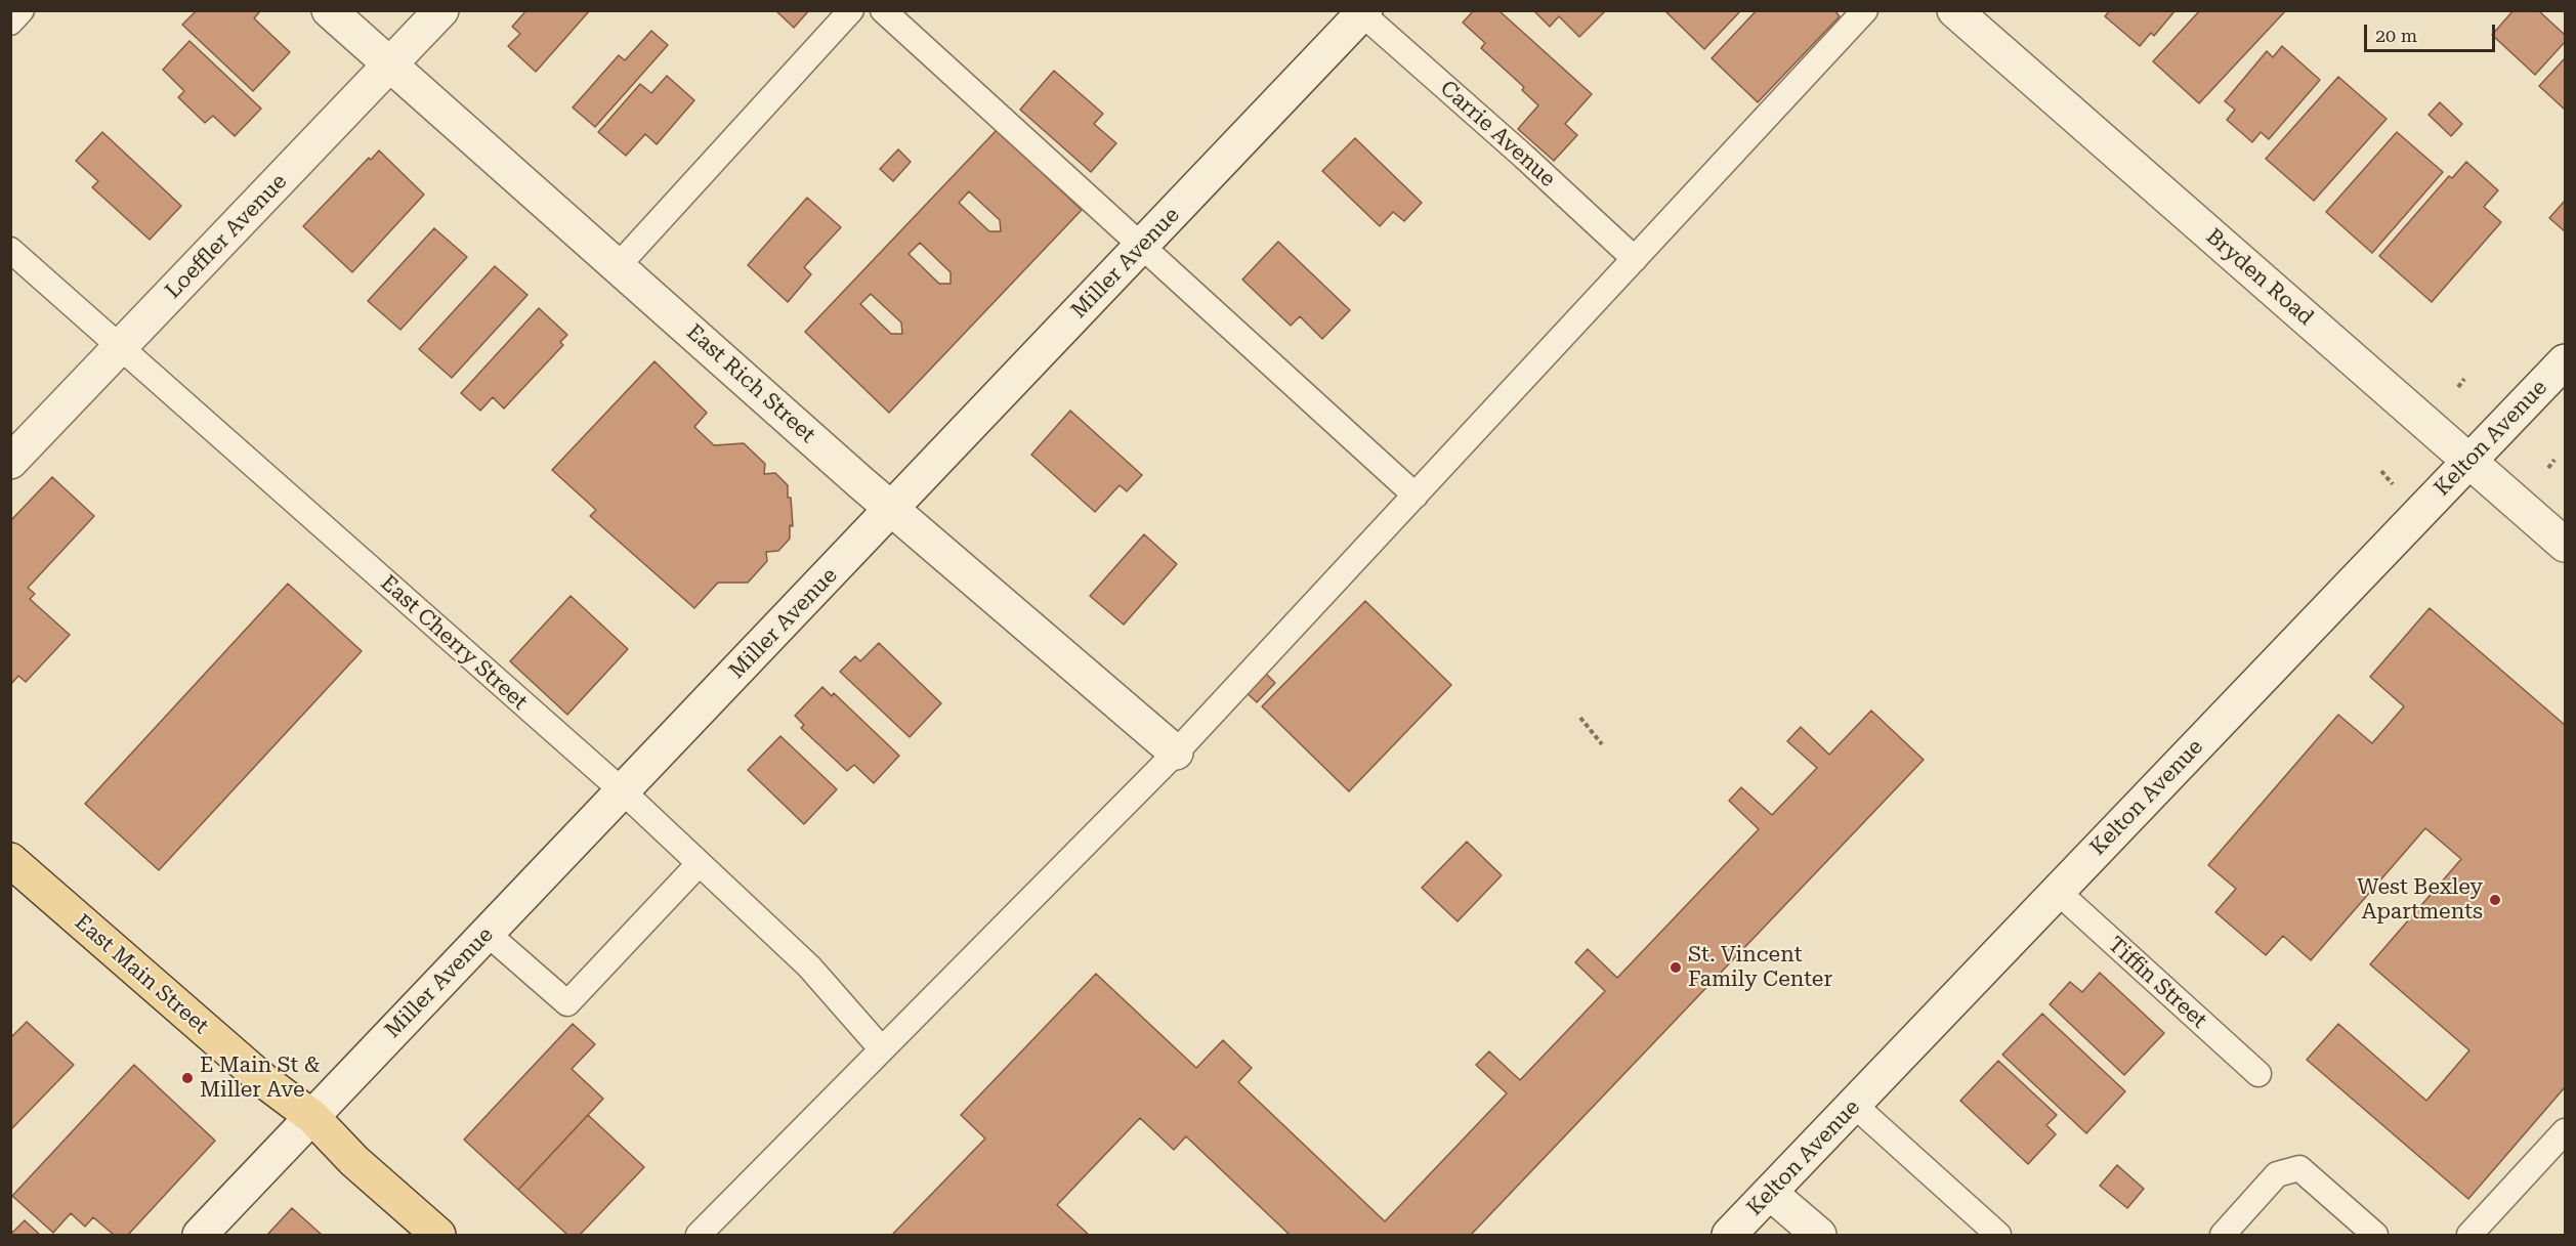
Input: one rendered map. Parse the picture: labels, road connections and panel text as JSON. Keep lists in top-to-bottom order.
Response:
{
  "streets": {
    "main road": ["East Main Street"],
    "street": [
      "Loeffler Avenue",
      "Miller Avenue",
      "Bryden Road",
      "East Rich Street",
      "Kelton Avenue"
    ],
    "lane": ["Carrie Avenue", "East Cherry Street", "Tiffin Street"]
  },
  "crossings": [
    ["Carrie Avenue", "Miller Avenue"],
    ["Loeffler Avenue", "East Rich Street"],
    ["Loeffler Avenue", "East Cherry Street"],
    ["Miller Avenue", "East Rich Street"],
    ["Miller Avenue", "East Cherry Street"],
    ["Miller Avenue", "East Main Street"],
    ["Bryden Road", "Kelton Avenue"],
    ["Kelton Avenue", "Tiffin Street"]
  ],
  "places": ["West Bexley Apartments", "St. Vincent Family Center", "E Main St & Miller Ave"],
  "scale_bar": "20 m"
}
